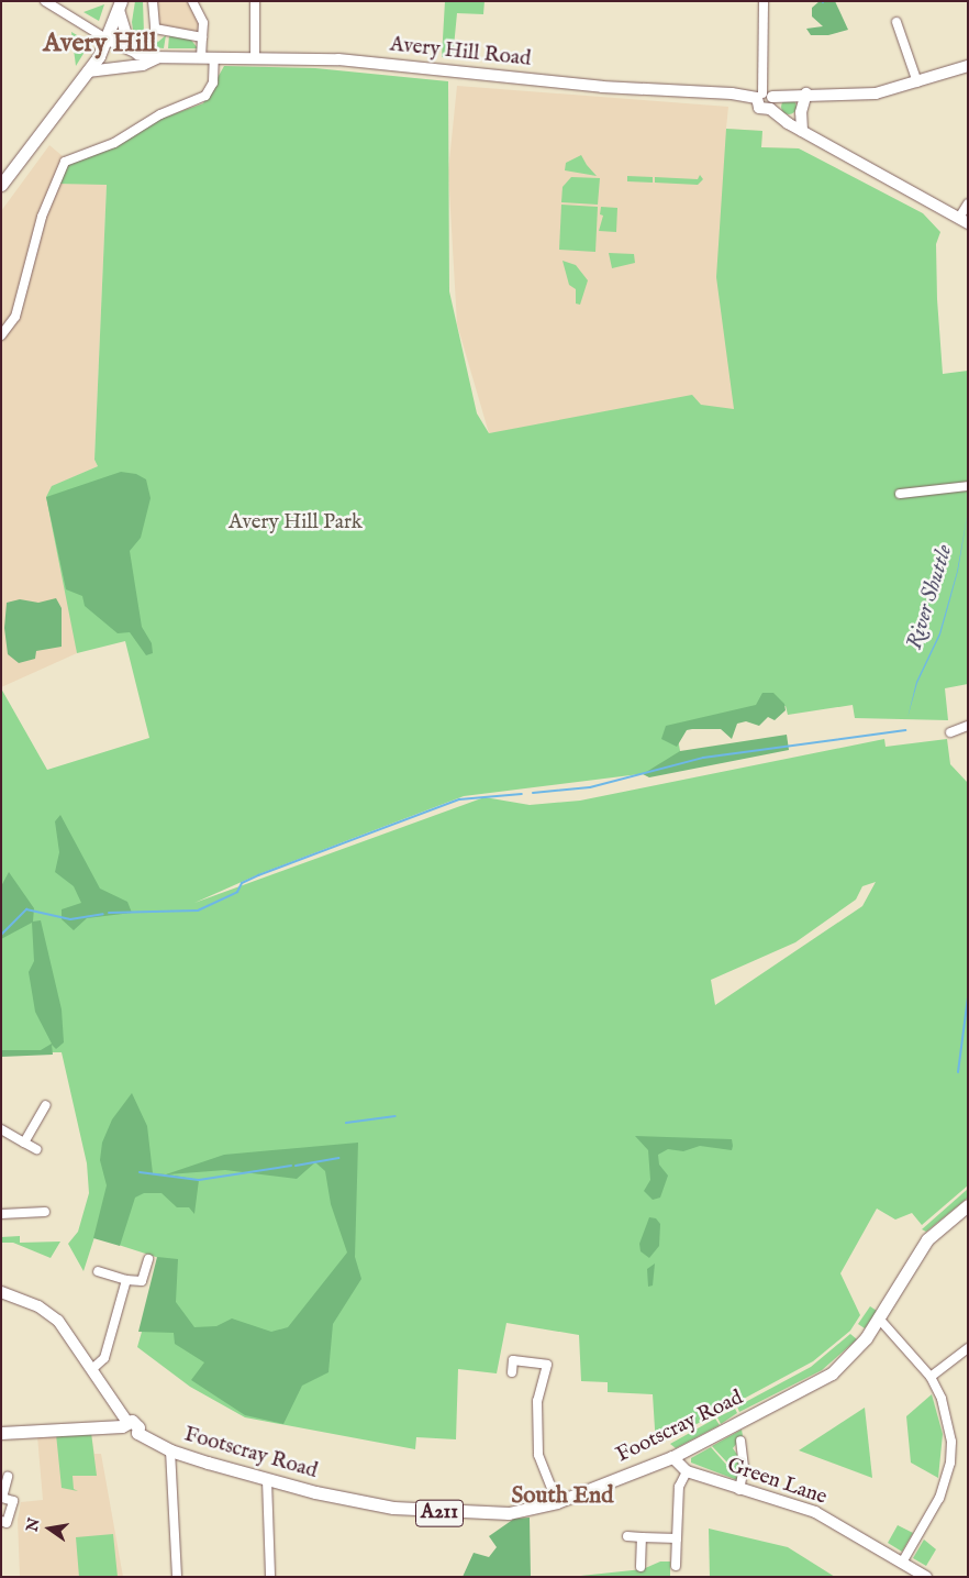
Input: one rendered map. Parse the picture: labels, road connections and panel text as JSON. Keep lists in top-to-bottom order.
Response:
{
  "streets": {
    "main road": [
      "Avery Hill Road",
      "Footscray Road",
      "Green Lane",
      "A211"
    ]
  },
  "crossings": [
    ["Footscray Road", "Green Lane"],
    ["Footscray Road", "A211"]
  ],
  "districts": ["Avery Hill", "South End"],
  "water": ["River Shuttle"],
  "parks": ["Avery Hill Park"],
  "north": "left"
}
